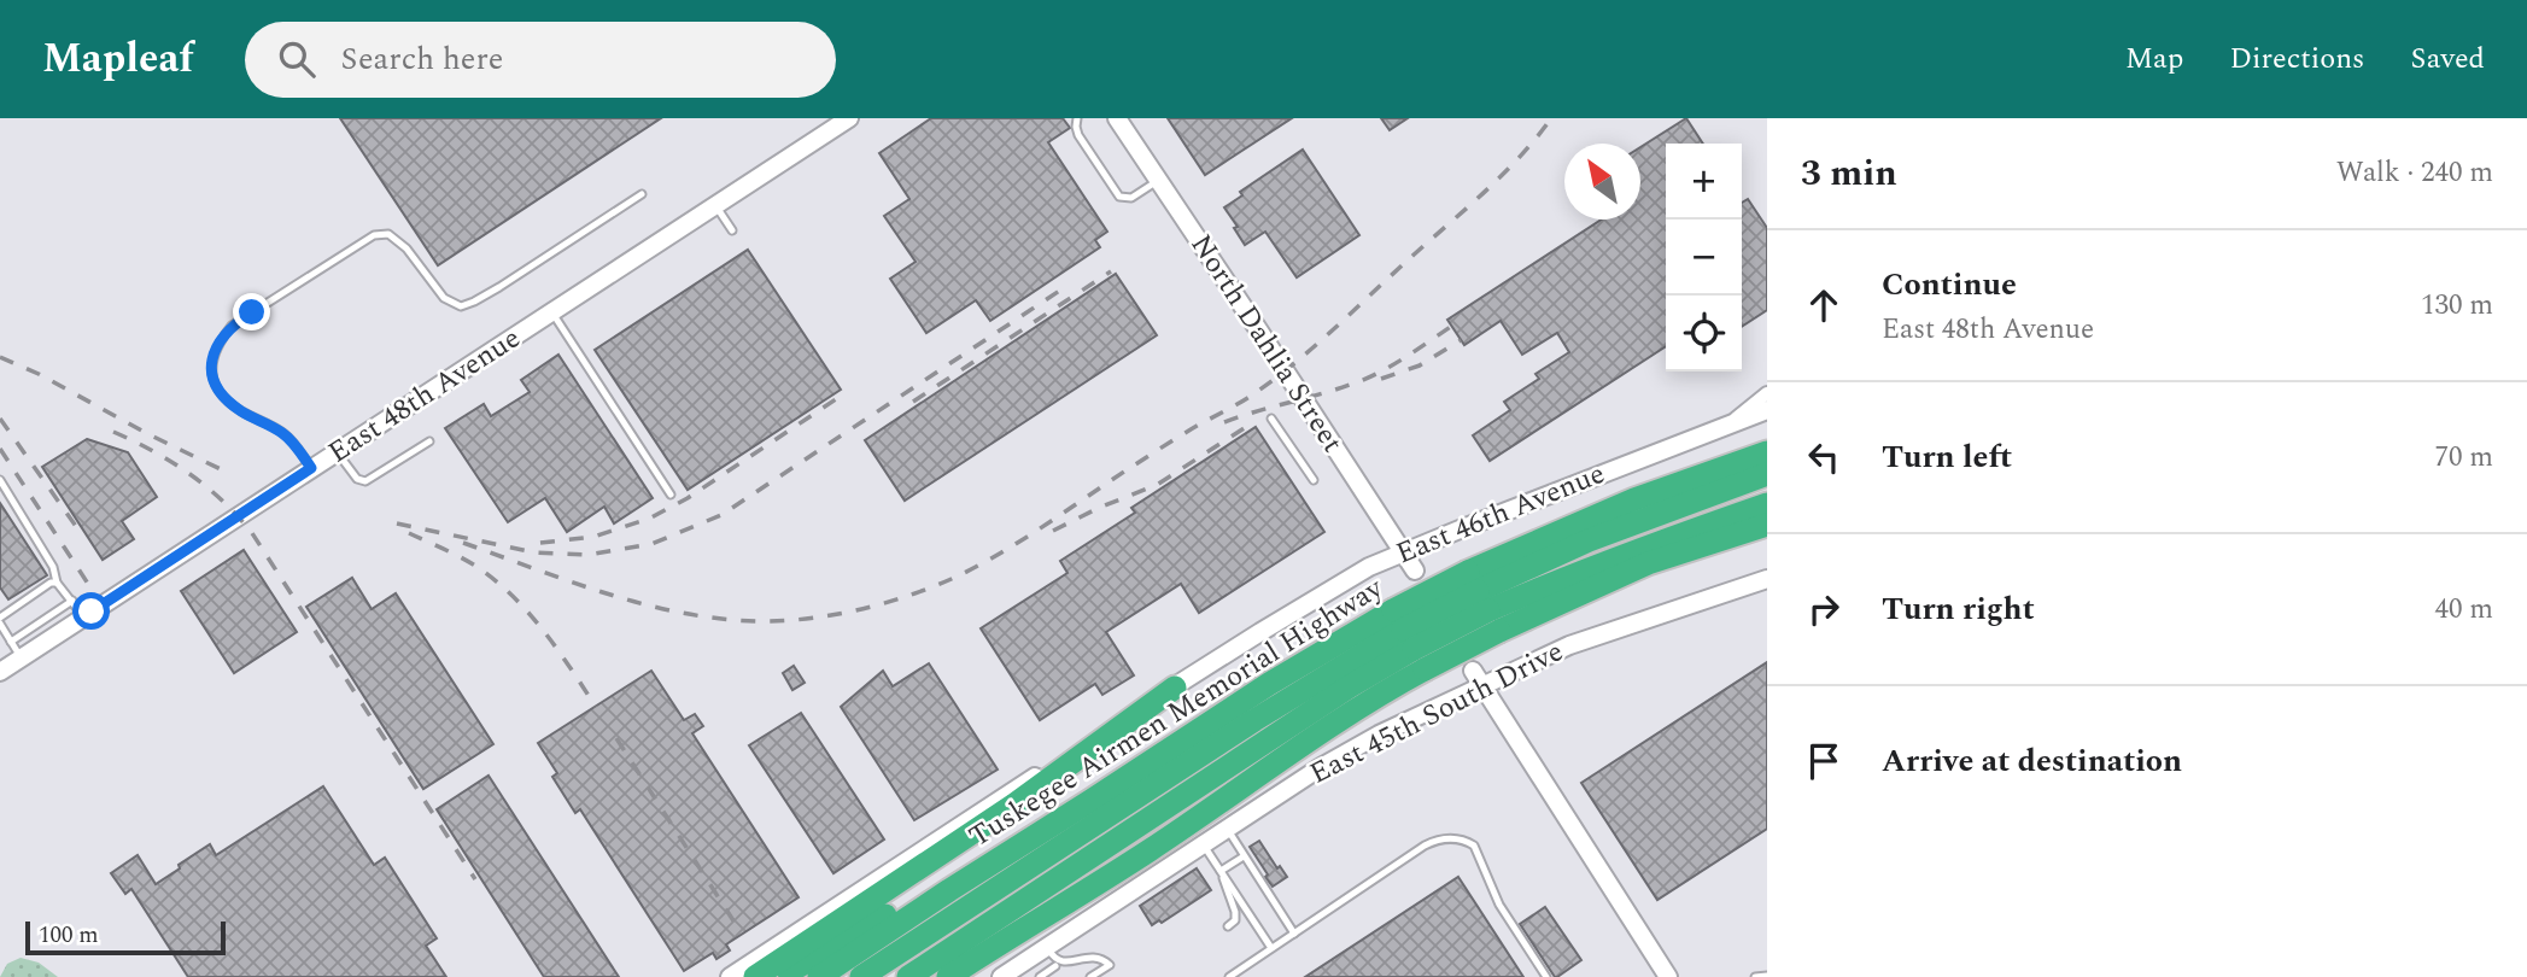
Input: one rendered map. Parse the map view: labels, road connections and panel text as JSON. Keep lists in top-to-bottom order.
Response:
{
  "streets": {
    "highway": ["Tuskegee Airmen Memorial Highway"],
    "main road": [
      "North Dahlia Street",
      "East 48th Avenue",
      "East 46th Avenue",
      "East 45th South Drive"
    ]
  },
  "crossings": [
    ["North Dahlia Street", "East 46th Avenue"]
  ],
  "scale_bar": "100 m",
  "north": "top left",
  "page": {
    "header": "Mapleaf",
    "search": "Search here",
    "nav": ["Map", "Directions", "Saved"],
    "heading": ["3 min", "Walk · 240 m"],
    "map_buttons": ["+", "−"],
    "list": [
      ["Continue", "East 48th Avenue", "130 m"],
      ["Turn left", "70 m"],
      ["Turn right", "40 m"],
      "Arrive at destination"
    ],
    "scale": "100 m"
  }
}
